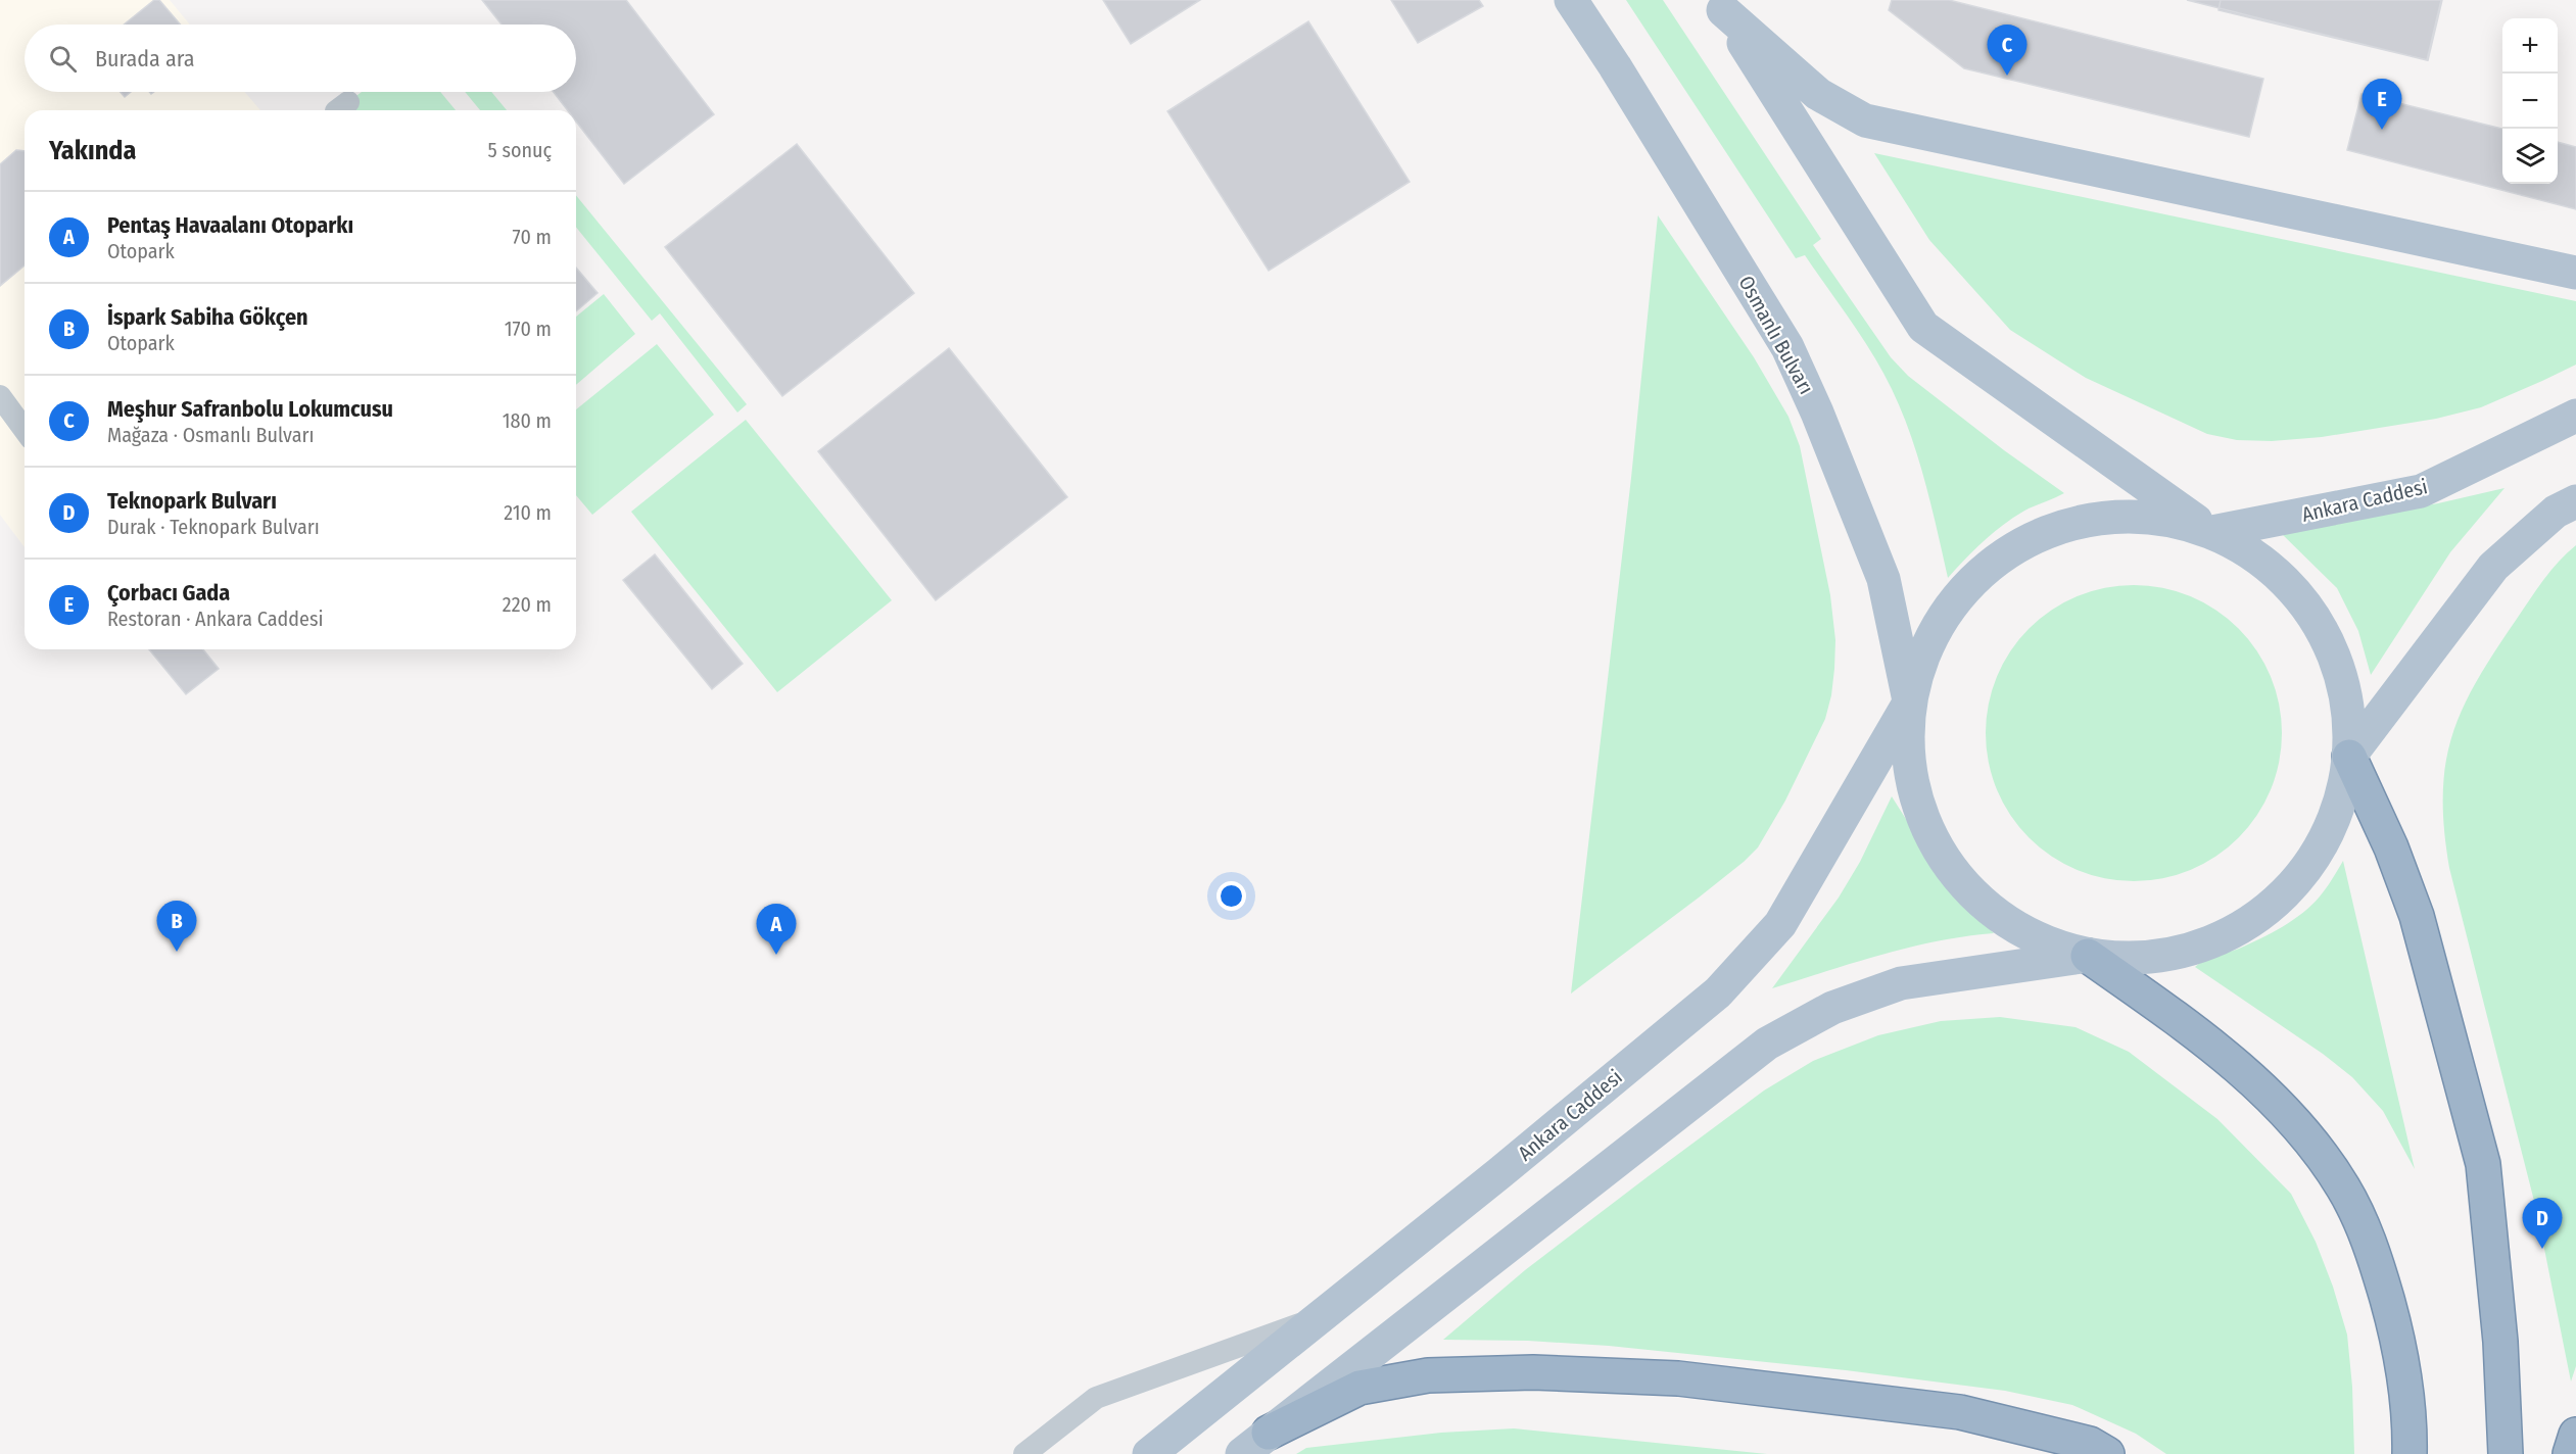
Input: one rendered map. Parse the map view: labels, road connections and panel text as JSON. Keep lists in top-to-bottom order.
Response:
{
  "streets": {
    "main road": ["Osmanlı Bulvarı", "Ankara Caddesi"]
  },
  "crossings": [
    ["Osmanlı Bulvarı", "Ankara Caddesi"]
  ],
  "page": {
    "map_buttons": ["+", "−"],
    "pins": [
      "C",
      "E",
      "B",
      "A",
      "D"
    ],
    "search": "Burada ara",
    "heading": ["Yakında", "5 sonuç"],
    "list": [
      {
        "mark": "A",
        "name": "Pentaş Havaalanı Otoparkı",
        "note": "Otopark",
        "value": "70 m"
      },
      {
        "mark": "B",
        "name": "İspark Sabiha Gökçen",
        "note": "Otopark",
        "value": "170 m"
      },
      {
        "mark": "C",
        "name": "Meşhur Safranbolu Lokumcusu",
        "note": "Mağaza · Osmanlı Bulvarı",
        "value": "180 m"
      },
      {
        "mark": "D",
        "name": "Teknopark Bulvarı",
        "note": "Durak · Teknopark Bulvarı",
        "value": "210 m"
      },
      {
        "mark": "E",
        "name": "Çorbacı Gada",
        "note": "Restoran · Ankara Caddesi",
        "value": "220 m"
      }
    ]
  }
}
